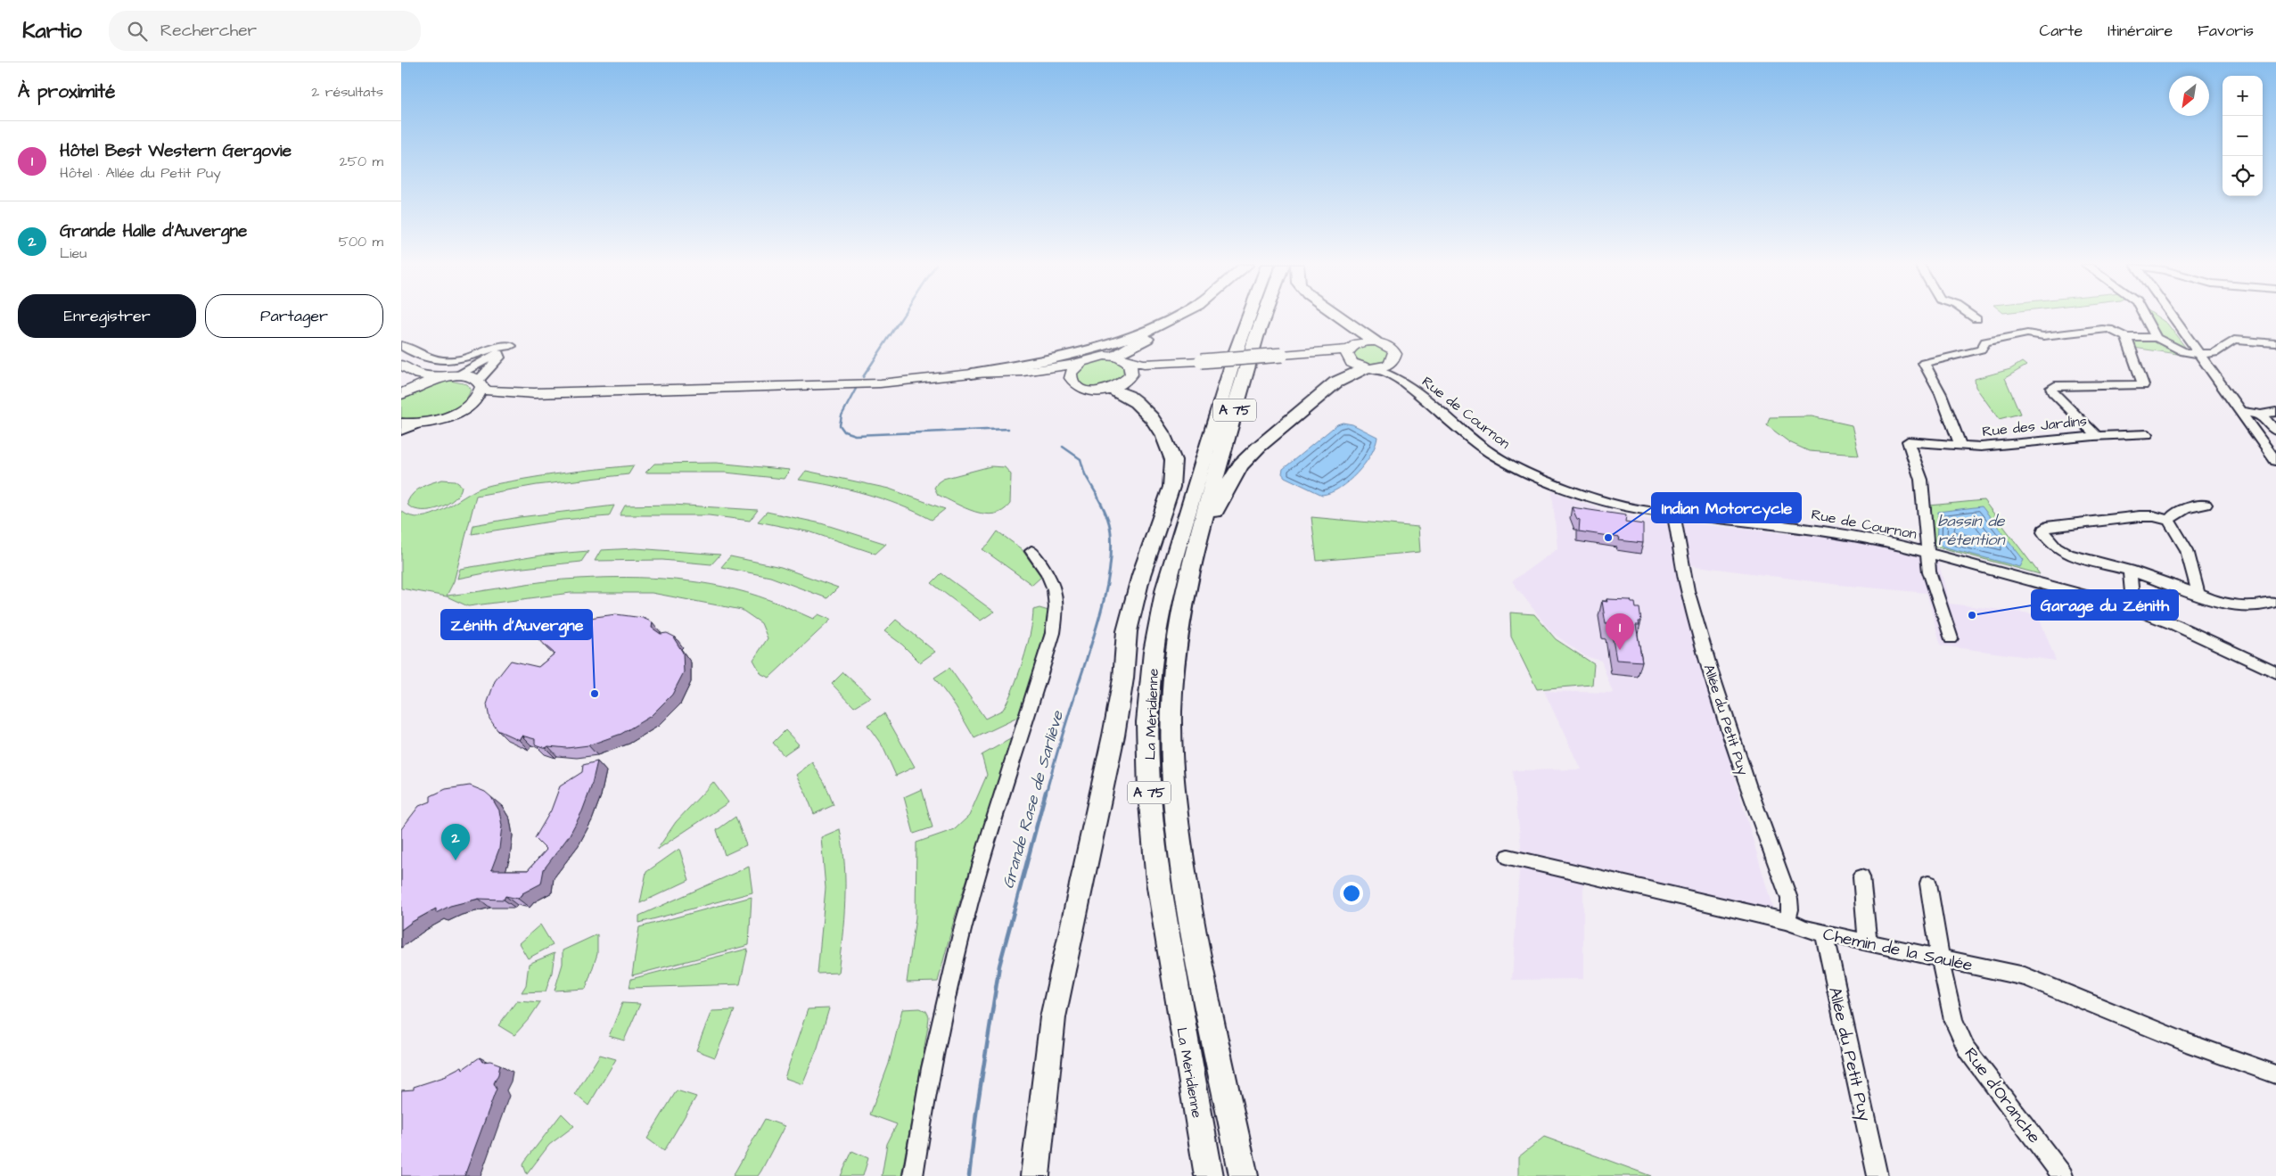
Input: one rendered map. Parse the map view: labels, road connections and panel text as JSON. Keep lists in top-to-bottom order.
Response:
{
  "streets": {
    "highway": ["A 75", "La Méridienne"],
    "street": [
      "Rue de Cournon",
      "Rue des Jardins",
      "Allée du Petit Puy",
      "Chemin de la Saulée",
      "Rue d'Oranche"
    ]
  },
  "crossings": [
    ["Rue de Cournon", "Rue des Jardins"],
    ["Rue de Cournon", "Allée du Petit Puy"],
    ["Allée du Petit Puy", "Chemin de la Saulée"],
    ["Chemin de la Saulée", "Rue d'Oranche"]
  ],
  "water": ["bassin de rétention", "Grande Rase de Sarliève"],
  "places": ["Indian Motorcycle", "Garage du Zénith", "Zénith d'Auvergne"],
  "north": "bottom left",
  "page": {
    "header": "Kartio",
    "search": "Rechercher",
    "nav": ["Carte", "Itinéraire", "Favoris"],
    "heading": ["À proximité", "2 résultats"],
    "map_buttons": ["+", "−"],
    "list": [
      {
        "mark": "1",
        "name": "Hôtel Best Western Gergovie",
        "note": "Hôtel · Allée du Petit Puy",
        "value": "250 m"
      },
      {
        "mark": "2",
        "name": "Grande Halle d'Auvergne",
        "note": "Lieu",
        "value": "500 m"
      }
    ],
    "buttons": ["Enregistrer", "Partager"],
    "pins": ["1", "2"]
  }
}
